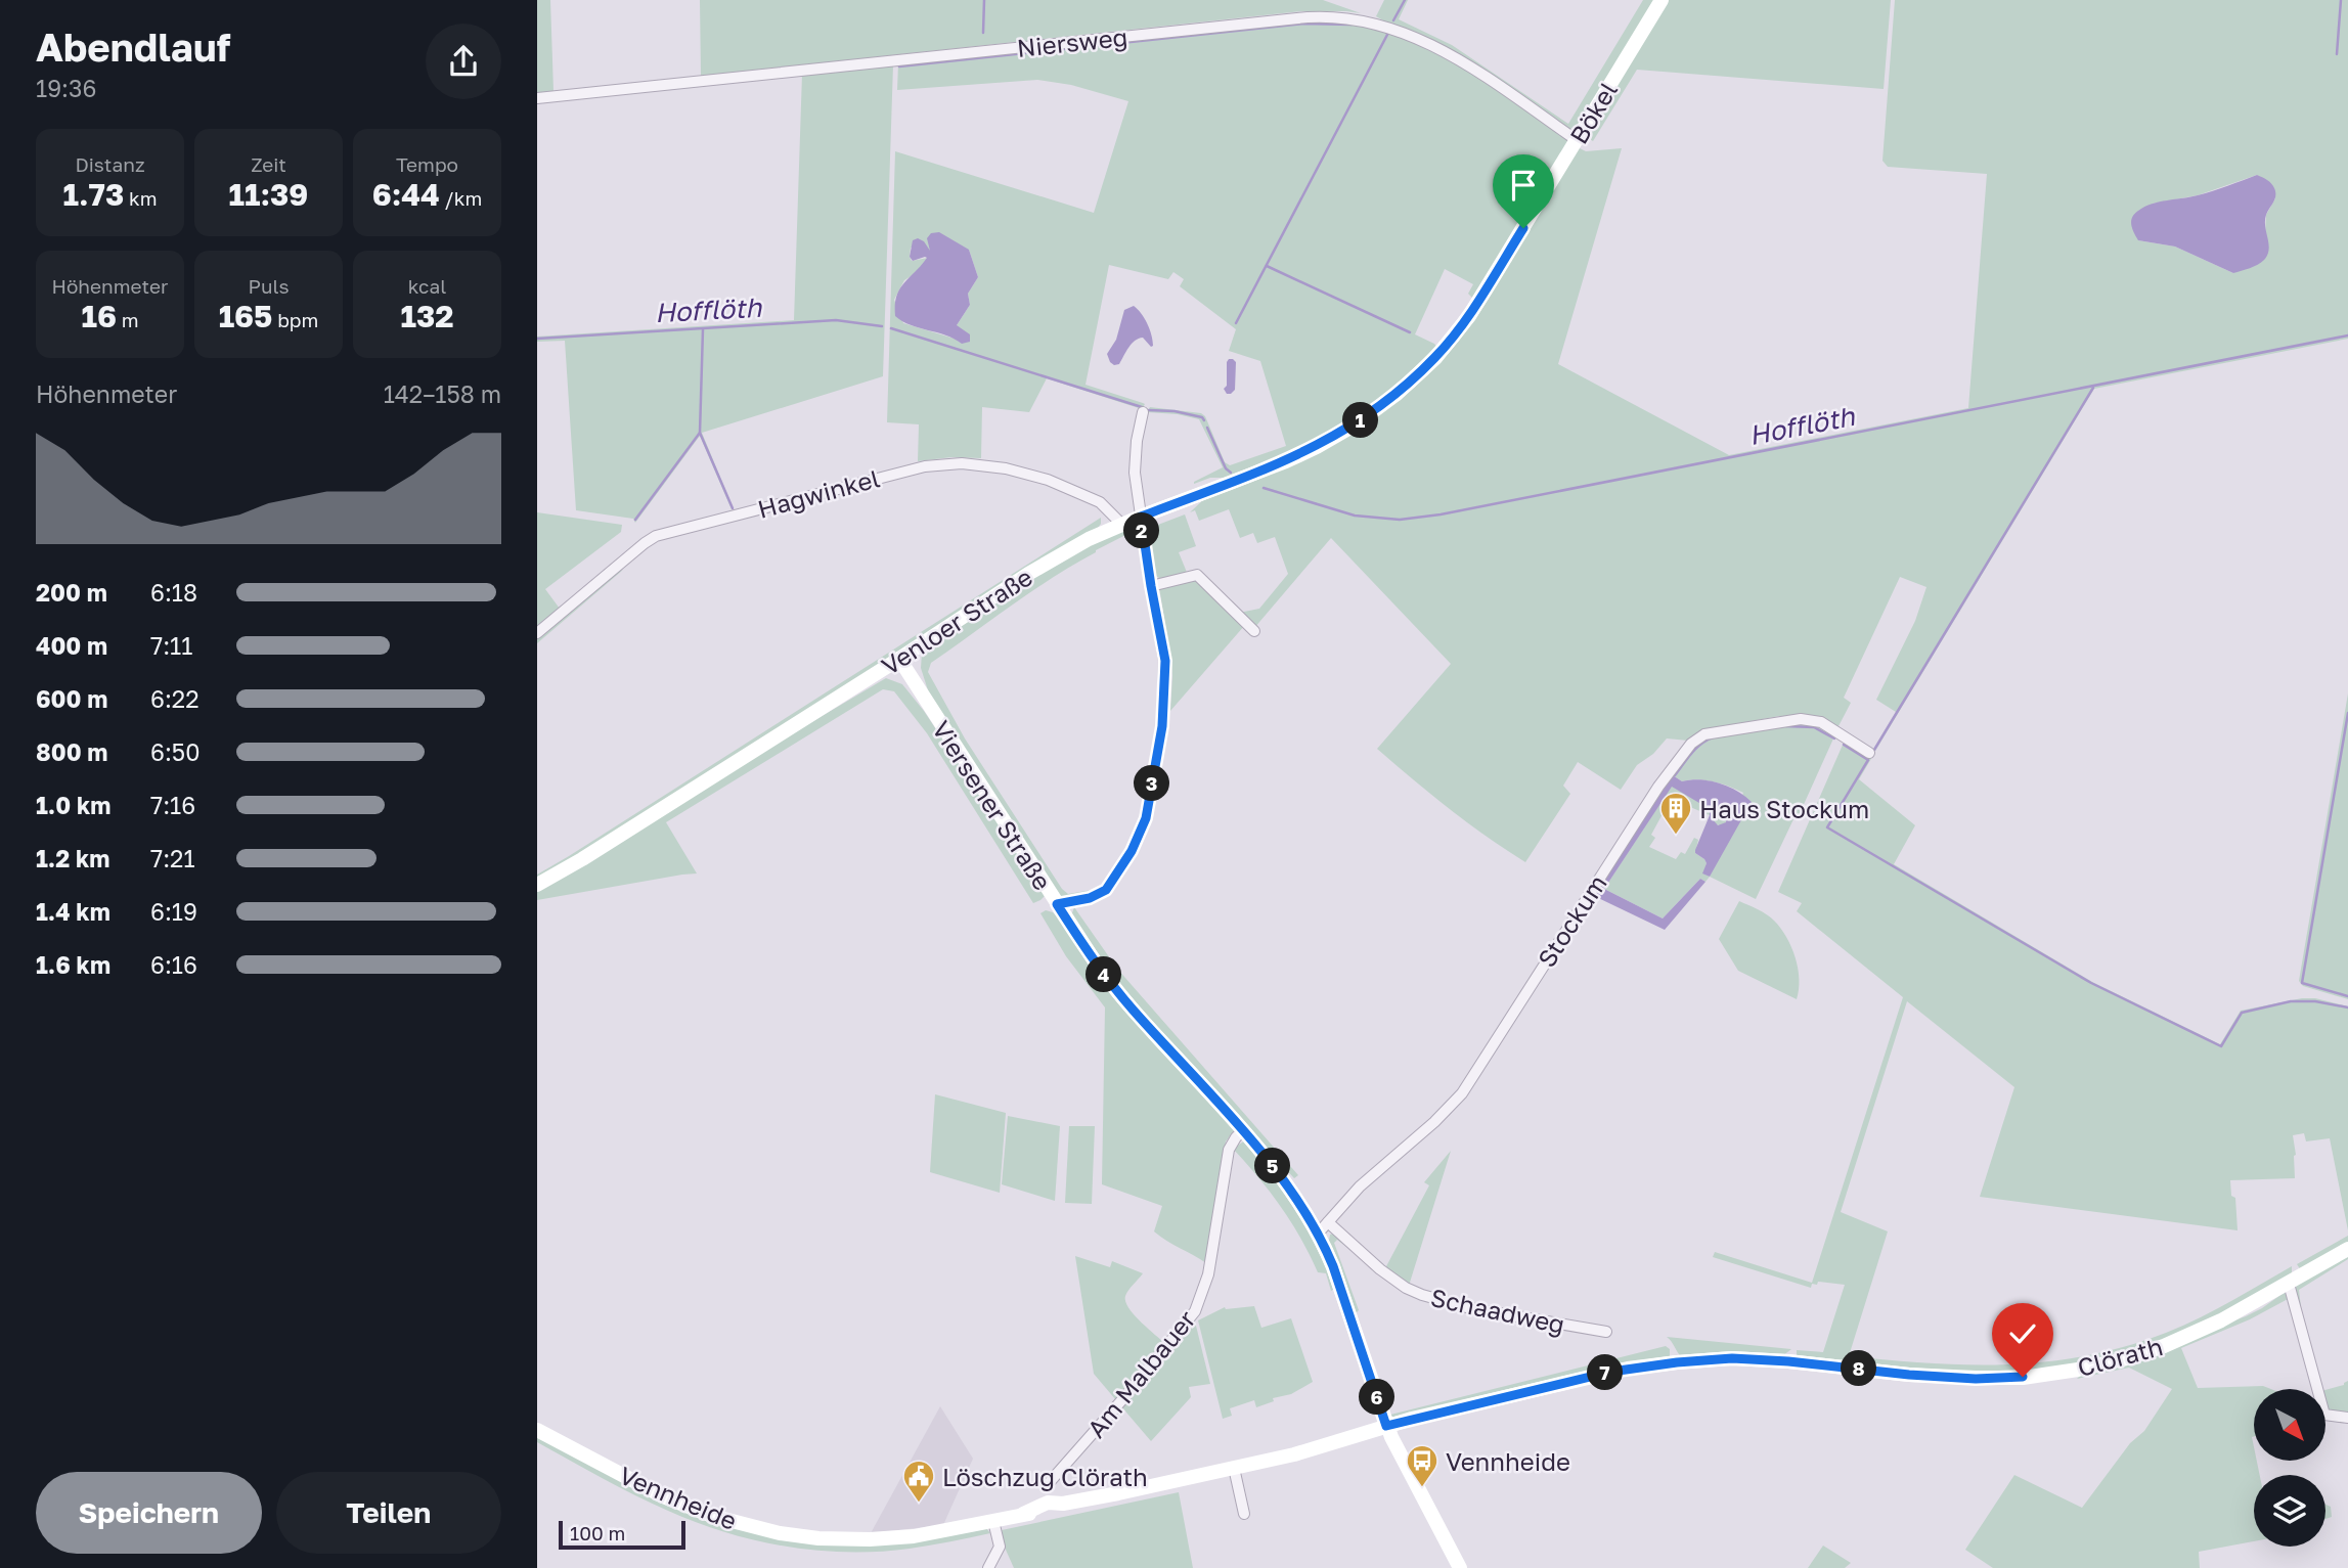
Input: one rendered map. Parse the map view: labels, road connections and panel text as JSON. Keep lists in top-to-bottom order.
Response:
{
  "streets": {
    "main road": [
      "Bökel",
      "Venloer Straße",
      "Viersener Straße",
      "Clörath",
      "Vennheide"
    ],
    "street": [
      "Niersweg",
      "Hagwinkel",
      "Stockum",
      "Schaadweg",
      "Am Malbauer"
    ]
  },
  "crossings": [
    ["Niersweg", "Bökel"],
    ["Bökel", "Venloer Straße"],
    ["Hagwinkel", "Venloer Straße"],
    ["Venloer Straße", "Viersener Straße"],
    ["Viersener Straße", "Stockum"],
    ["Viersener Straße", "Clörath"],
    ["Viersener Straße", "Am Malbauer"],
    ["Viersener Straße", "Vennheide"],
    ["Stockum", "Schaadweg"],
    ["Clörath", "Vennheide"]
  ],
  "water": ["Hofflöth"],
  "places": {
    "building": ["Haus Stockum"],
    "bus stop": ["Vennheide"],
    "public building": ["Löschzug Clörath"]
  },
  "scale_bar": "100 m",
  "north": "bottom right",
  "page": {
    "heading": ["Abendlauf", "19:36"],
    "stats": [
      ["Distanz", "1.73 km"],
      ["Zeit", "11:39"],
      ["Tempo", "6:44 /km"],
      ["Höhenmeter", "16 m"],
      ["Puls", "165 bpm"],
      ["kcal", "132"]
    ],
    "chart": ["Höhenmeter", "142–158 m"],
    "pins": [
      "1",
      "2",
      "3",
      "4",
      "5",
      "8",
      "7",
      "6"
    ],
    "list": [
      {
        "name": "200 m",
        "note": "6:18"
      },
      {
        "name": "400 m",
        "note": "7:11"
      },
      {
        "name": "600 m",
        "note": "6:22"
      },
      {
        "name": "800 m",
        "note": "6:50"
      },
      {
        "name": "1.0 km",
        "note": "7:16"
      },
      {
        "name": "1.2 km",
        "note": "7:21"
      },
      {
        "name": "1.4 km",
        "note": "6:19"
      },
      {
        "name": "1.6 km",
        "note": "6:16"
      }
    ],
    "buttons": ["Speichern", "Teilen"],
    "scale": "100 m"
  }
}
